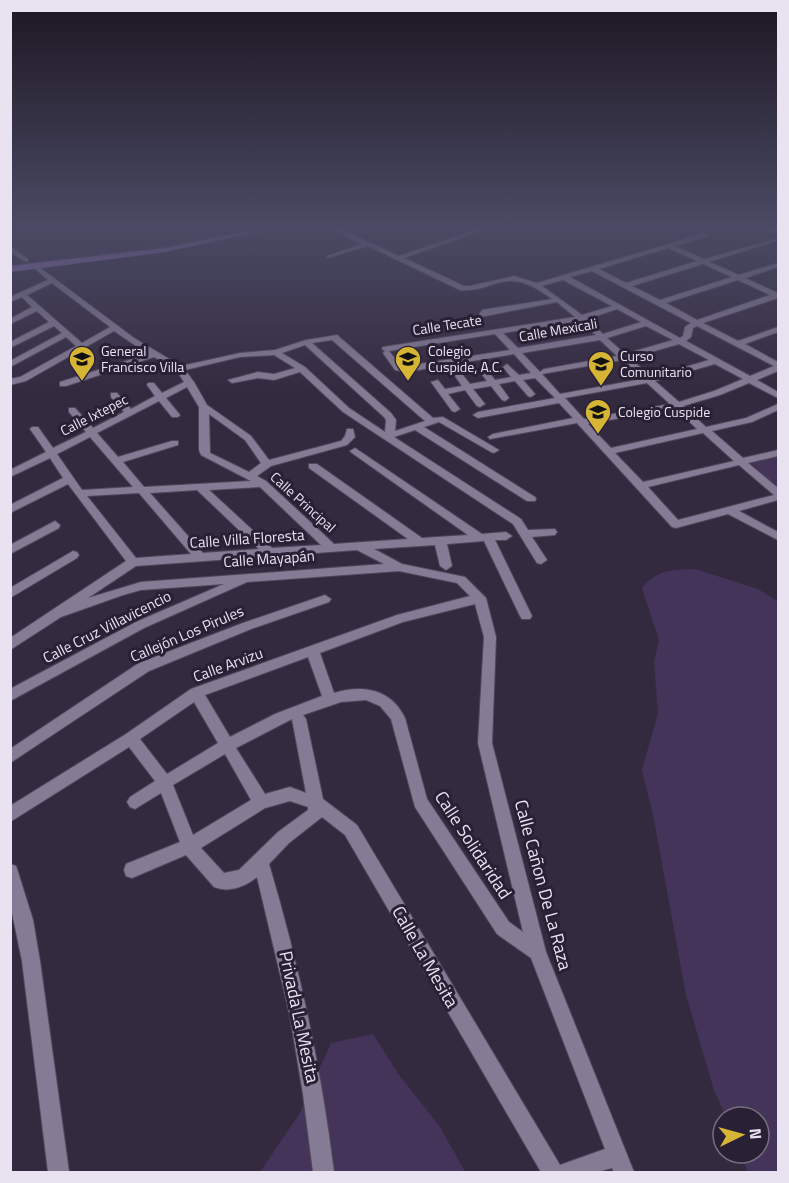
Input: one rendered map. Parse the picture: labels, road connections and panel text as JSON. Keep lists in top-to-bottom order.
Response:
{
  "streets": {
    "street": [
      "Calle Tecate",
      "Calle Mexicali",
      "Calle Ixtepec",
      "Calle Principal",
      "Calle Villa Floresta",
      "Calle Mayapán",
      "Calle Cruz Villavicencio",
      "Callejón Los Pirules",
      "Calle Arvizu",
      "Calle Solidaridad",
      "Calle Cañon De La Raza",
      "Calle La Mesita",
      "Privada La Mesita"
    ]
  },
  "crossings": [
    ["Calle Tecate", "Calle Mexicali"],
    ["Calle Ixtepec", "Calle Principal"],
    ["Calle Principal", "Calle Villa Floresta"],
    ["Calle Villa Floresta", "Calle Mayapán"],
    ["Calle Mayapán", "Calle Cruz Villavicencio"],
    ["Calle Mayapán", "Calle Arvizu"],
    ["Calle Mayapán", "Calle Cañon De La Raza"],
    ["Calle Arvizu", "Calle Cañon De La Raza"],
    ["Calle Solidaridad", "Calle Cañon De La Raza"]
  ],
  "places": {
    "school or university": [
      "General Francisco Villa",
      "Colegio Cuspide, A.C.",
      "Curso Comunitario",
      "Colegio Cuspide"
    ]
  },
  "north": "right"
}
